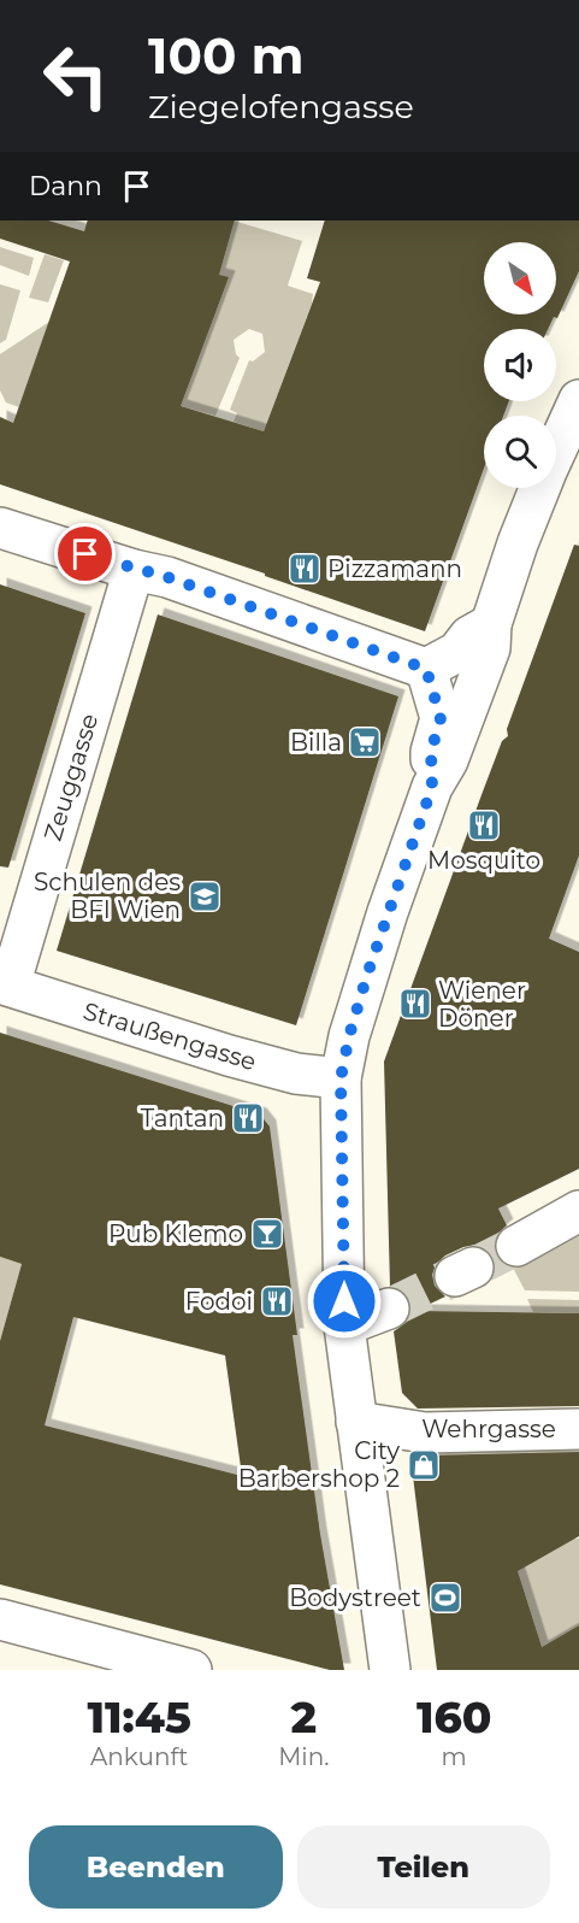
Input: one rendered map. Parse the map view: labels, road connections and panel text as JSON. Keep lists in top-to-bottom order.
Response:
{
  "streets": {
    "street": ["Zeuggasse", "Straußengasse", "Wehrgasse"]
  },
  "crossings": [
    ["Zeuggasse", "Straußengasse"]
  ],
  "places": {
    "restaurant": [
      "Pizzamann",
      "Mosquito",
      "Wiener Döner",
      "Tantan",
      "Fodoi"
    ],
    "supermarket": ["Billa"],
    "school or university": ["Schulen des BFI Wien"],
    "bar": ["Pub Klemo"],
    "shop": ["City Barbershop 2"],
    "sports": ["Bodystreet"]
  },
  "north": "bottom right",
  "page": {
    "turn": ["100 m", "Ziegelofengasse"],
    "then": "Dann",
    "eta": [
      "11:45",
      "Ankunft",
      "2",
      "Min.",
      "160",
      "m"
    ],
    "buttons": ["Beenden", "Teilen"]
  }
}
